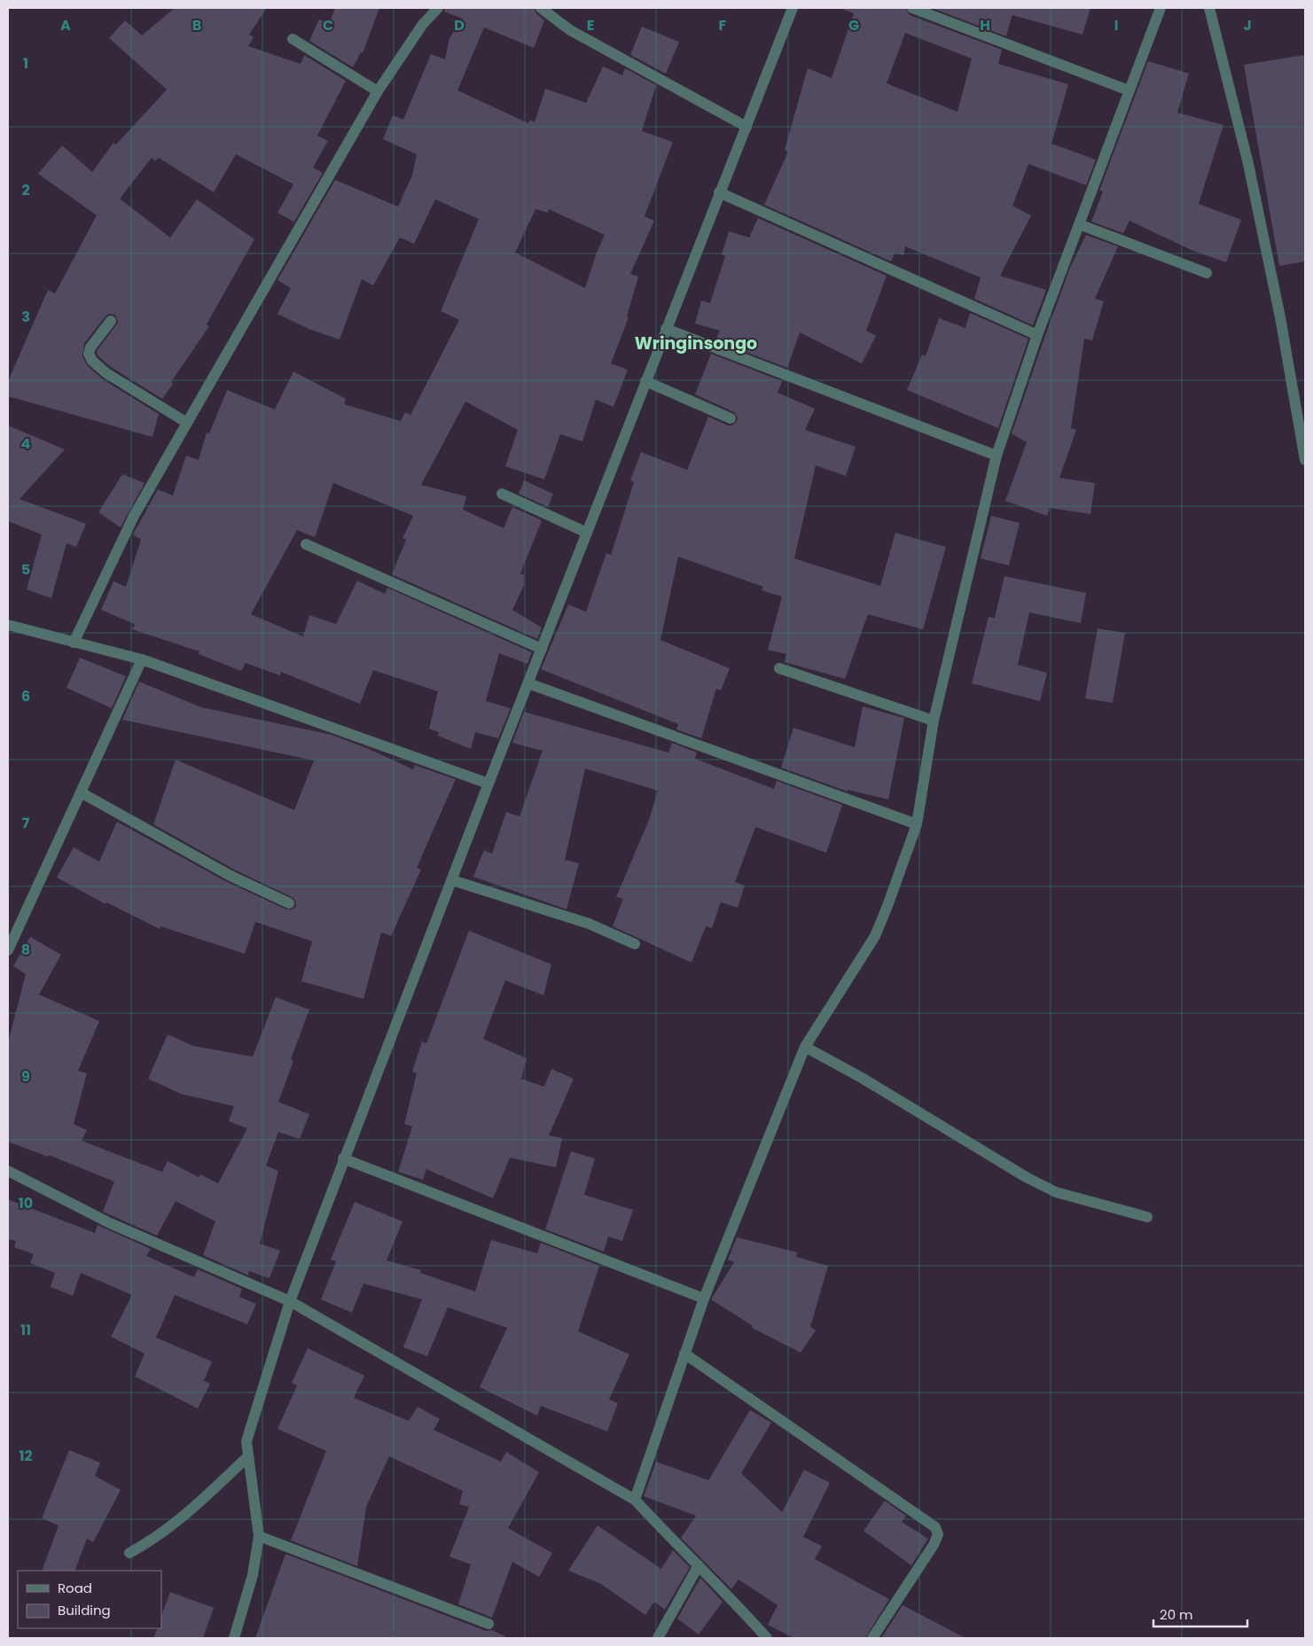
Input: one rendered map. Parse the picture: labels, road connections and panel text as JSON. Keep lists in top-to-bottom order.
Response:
{
  "districts": ["Wringinsongo"],
  "legend": ["Road", "Building"],
  "scale_bar": "20 m",
  "grid": {
    "columns": [
      "A",
      "B",
      "C",
      "D",
      "E",
      "F",
      "G",
      "H",
      "I",
      "J"
    ],
    "rows": [
      "1",
      "2",
      "3",
      "4",
      "5",
      "6",
      "7",
      "8",
      "9",
      "10",
      "11",
      "12"
    ]
  }
}
